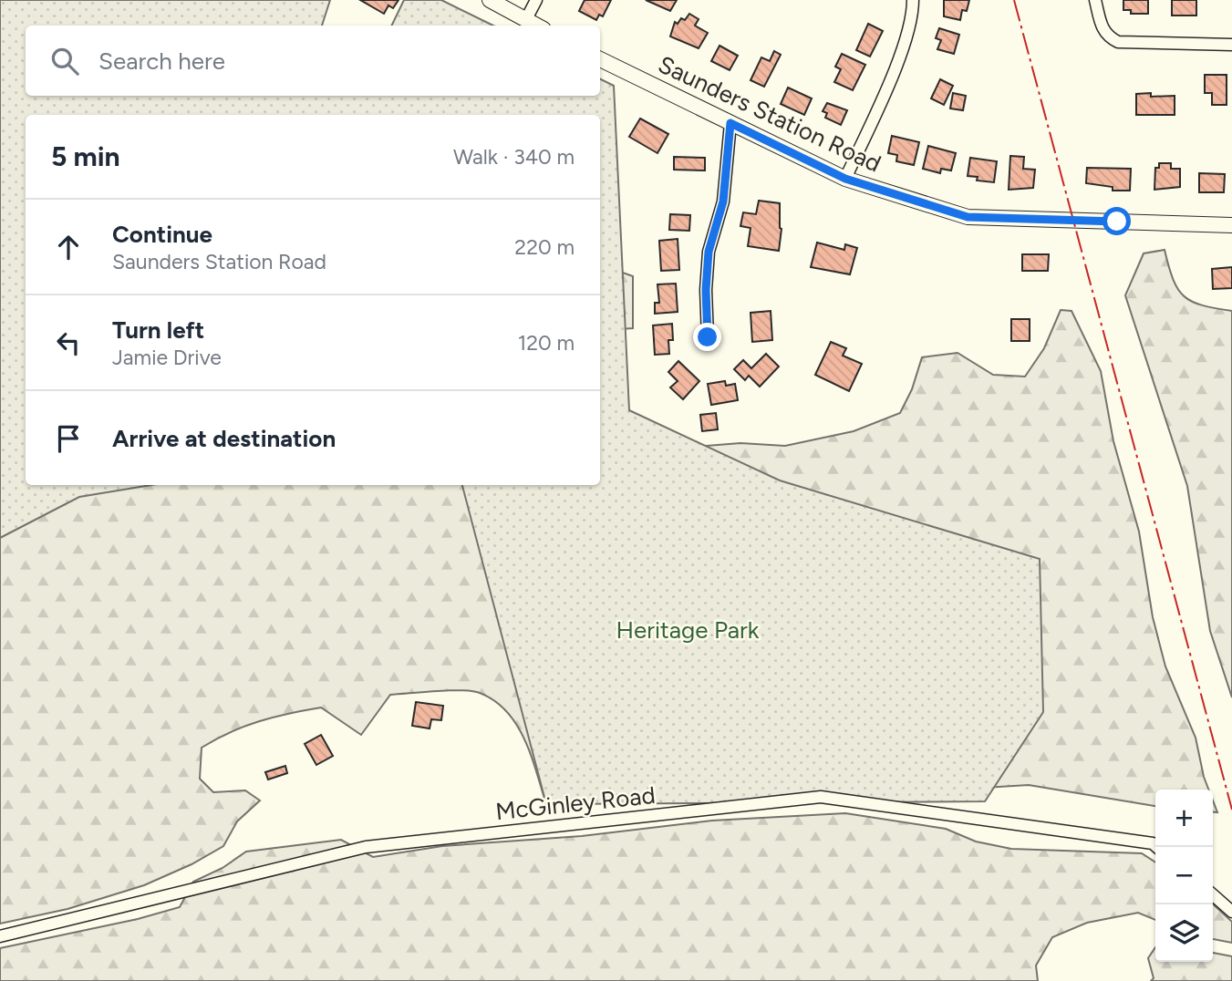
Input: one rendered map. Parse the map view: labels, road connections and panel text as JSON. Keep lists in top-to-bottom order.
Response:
{
  "streets": {
    "street": ["Saunders Station Road", "McGinley Road"]
  },
  "parks": ["Heritage Park"],
  "page": {
    "search": "Search here",
    "heading": ["5 min", "Walk · 340 m"],
    "list": [
      ["Continue", "Saunders Station Road", "220 m"],
      ["Turn left", "Jamie Drive", "120 m"],
      "Arrive at destination"
    ],
    "map_buttons": ["+", "−"]
  }
}
